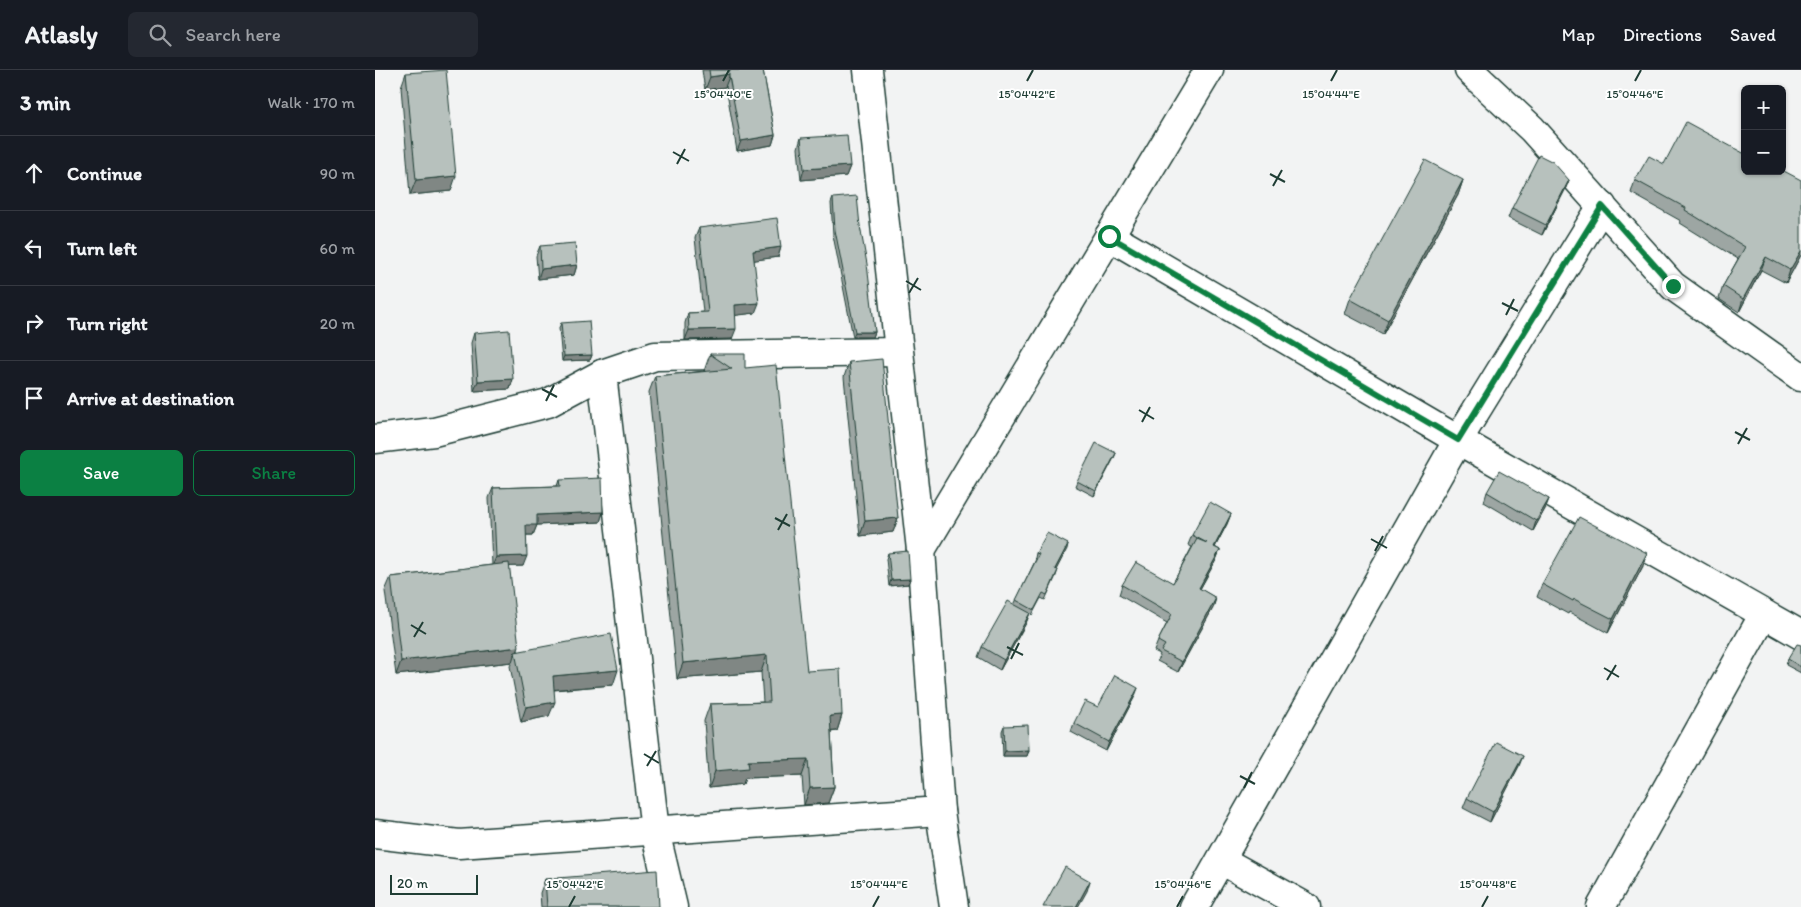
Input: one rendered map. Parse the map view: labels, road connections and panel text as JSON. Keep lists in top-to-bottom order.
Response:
{
  "scale_bar": "20 m",
  "page": {
    "header": "Atlasly",
    "search": "Search here",
    "nav": ["Map", "Directions", "Saved"],
    "heading": ["3 min", "Walk · 170 m"],
    "map_buttons": ["+", "−"],
    "list": [
      ["Continue", "90 m"],
      ["Turn left", "60 m"],
      ["Turn right", "20 m"],
      "Arrive at destination"
    ],
    "buttons": ["Save", "Share"],
    "scale": "20 m"
  },
  "coordinates": [
    "15°04'40\"E",
    "15°04'42\"E",
    "15°04'44\"E",
    "15°04'46\"E",
    "15°04'48\"E"
  ]
}
